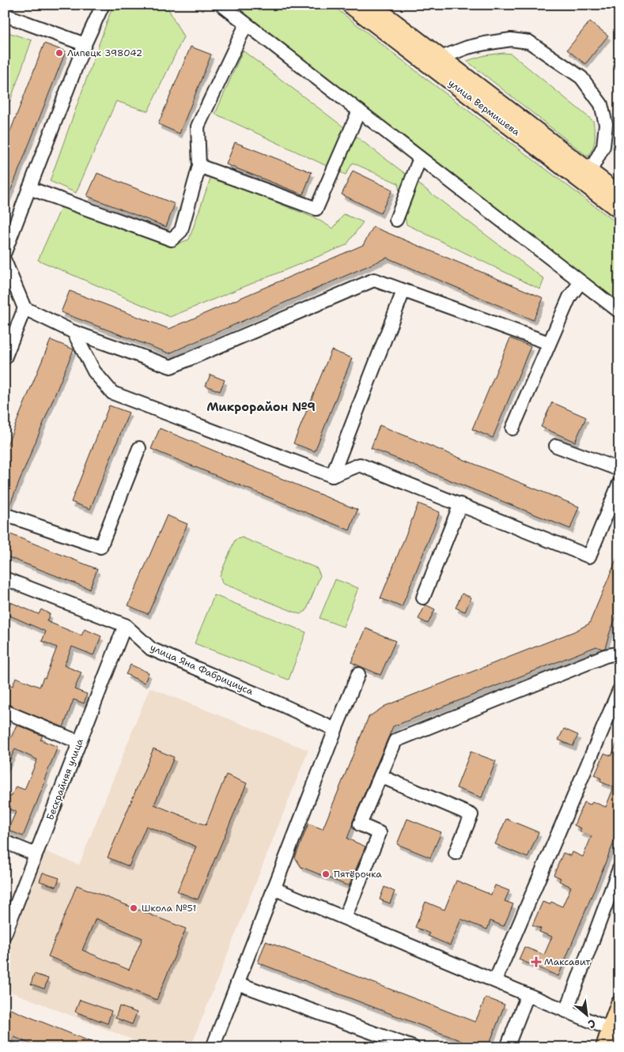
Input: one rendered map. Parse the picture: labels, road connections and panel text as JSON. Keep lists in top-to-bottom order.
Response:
{
  "streets": {
    "main road": ["улица Вермишева"],
    "street": ["улица Яна Фабрициуса", "Бескрайняя улица"]
  },
  "crossings": [
    ["улица Яна Фабрициуса", "Бескрайняя улица"]
  ],
  "districts": ["Микрорайон №9"],
  "places": {
    "other": ["Липецк 398042", "Пятёрочка", "Школа №51"],
    "health": ["Максавит"]
  },
  "north": "bottom right"
}
